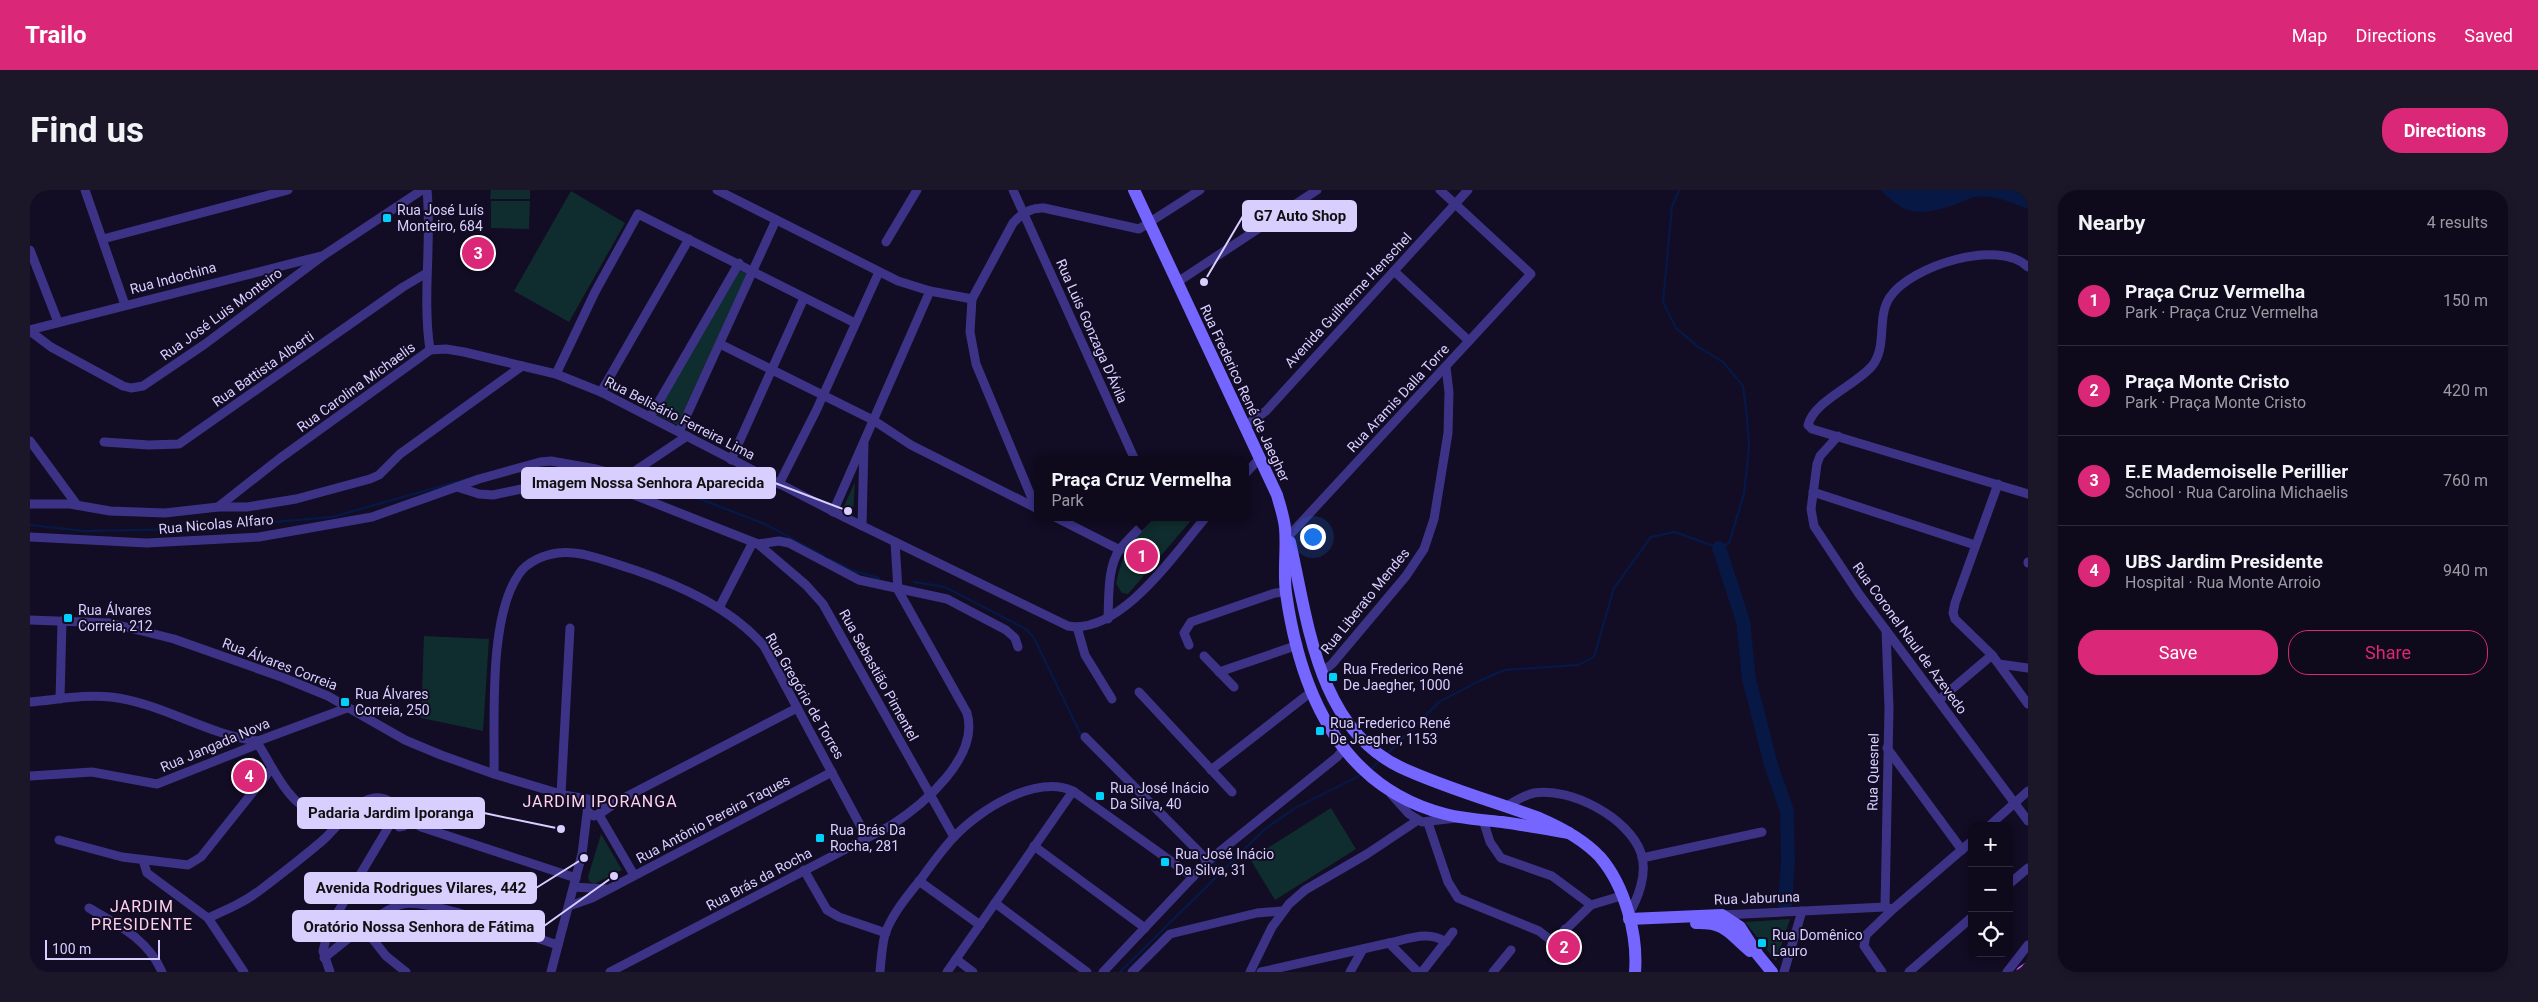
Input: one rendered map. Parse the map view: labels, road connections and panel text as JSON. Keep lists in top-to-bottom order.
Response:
{
  "streets": {
    "main road": ["Rua Frederico René de Jaegher", "Rua Jaburuna"],
    "street": [
      "Rua Indochina",
      "Avenida Guilherme Henschel",
      "Rua José Luis Monteiro",
      "Rua Luis Gonzaga D'Ávila",
      "Rua Battista Alberti",
      "Rua Carolina Michaelis",
      "Rua Aramis Dalla Torre",
      "Rua Belisário Ferreira Lima",
      "Rua Nicolas Alfaro",
      "Rua Liberato Mendes",
      "Rua Coronel Naul de Azevedo",
      "Rua Álvares Correia",
      "Rua Sebastião Pimentel",
      "Rua Gregório de Torres",
      "Rua Jangada Nova",
      "Rua Quesnel",
      "Rua Antônio Pereira Taques",
      "Rua Brás da Rocha"
    ]
  },
  "crossings": [
    ["Rua Indochina", "Rua José Luis Monteiro"],
    ["Avenida Guilherme Henschel", "Rua Frederico René de Jaegher"],
    ["Avenida Guilherme Henschel", "Rua Aramis Dalla Torre"],
    ["Rua Battista Alberti", "Rua Carolina Michaelis"],
    ["Rua Carolina Michaelis", "Rua Belisário Ferreira Lima"],
    ["Rua Frederico René de Jaegher", "Rua Aramis Dalla Torre"],
    ["Rua Frederico René de Jaegher", "Rua Liberato Mendes"],
    ["Rua Frederico René de Jaegher", "Rua Jaburuna"],
    ["Rua Aramis Dalla Torre", "Rua Liberato Mendes"],
    ["Rua Belisário Ferreira Lima", "Rua Brás da Rocha"],
    ["Rua Coronel Naul de Azevedo", "Rua Quesnel"],
    ["Rua Álvares Correia", "Rua Gregório de Torres"],
    ["Rua Álvares Correia", "Rua Jangada Nova"],
    ["Rua Sebastião Pimentel", "Rua Brás da Rocha"],
    ["Rua Gregório de Torres", "Rua Antônio Pereira Taques"],
    ["Rua Gregório de Torres", "Rua Brás da Rocha"],
    ["Rua Quesnel", "Rua Jaburuna"]
  ],
  "districts": ["JARDIM IPORANGA", "JARDIM PRESIDENTE"],
  "places": {
    "transit": [
      "Rua José Luís Monteiro, 684",
      "Rua Álvares Correia, 212",
      "Rua Frederico René De Jaegher, 1000",
      "Rua Álvares Correia, 250",
      "Rua Frederico René De Jaegher, 1153",
      "Rua José Inácio Da Silva, 40",
      "Rua Brás Da Rocha, 281",
      "Rua José Inácio Da Silva, 31",
      "Rua Domênico Lauro"
    ],
    "other": [
      "G7 Auto Shop",
      "Imagem Nossa Senhora Aparecida",
      "Padaria Jardim Iporanga",
      "Avenida Rodrigues Vilares, 442",
      "Oratório Nossa Senhora de Fátima"
    ]
  },
  "scale_bar": "100 m",
  "page": {
    "header": "Trailo",
    "nav": ["Map", "Directions", "Saved"],
    "buttons": [
      "Directions",
      ["Save", "Share"]
    ],
    "title": "Find us",
    "heading": ["Nearby", "4 results"],
    "pins": [
      "3",
      "1",
      "4",
      "2"
    ],
    "list": [
      {
        "mark": "1",
        "name": "Praça Cruz Vermelha",
        "note": "Park · Praça Cruz Vermelha",
        "value": "150 m"
      },
      {
        "mark": "2",
        "name": "Praça Monte Cristo",
        "note": "Park · Praça Monte Cristo",
        "value": "420 m"
      },
      {
        "mark": "3",
        "name": "E.E Mademoiselle Perillier",
        "note": "School · Rua Carolina Michaelis",
        "value": "760 m"
      },
      {
        "mark": "4",
        "name": "UBS Jardim Presidente",
        "note": "Hospital · Rua Monte Arroio",
        "value": "940 m"
      }
    ],
    "popup": ["Praça Cruz Vermelha", "Park"],
    "map_buttons": ["+", "−"],
    "scale": "100 m"
  }
}
